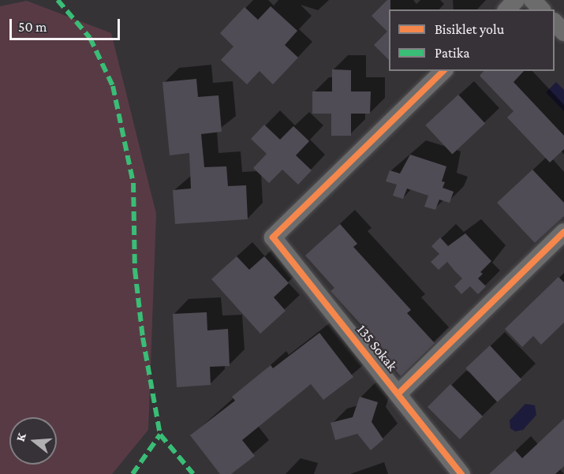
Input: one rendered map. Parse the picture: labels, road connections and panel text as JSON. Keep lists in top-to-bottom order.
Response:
{
  "streets": {
    "street": ["135 Sokak"]
  },
  "legend": ["Bisiklet yolu", "Patika"],
  "scale_bar": "50 m",
  "north": "left"
}
